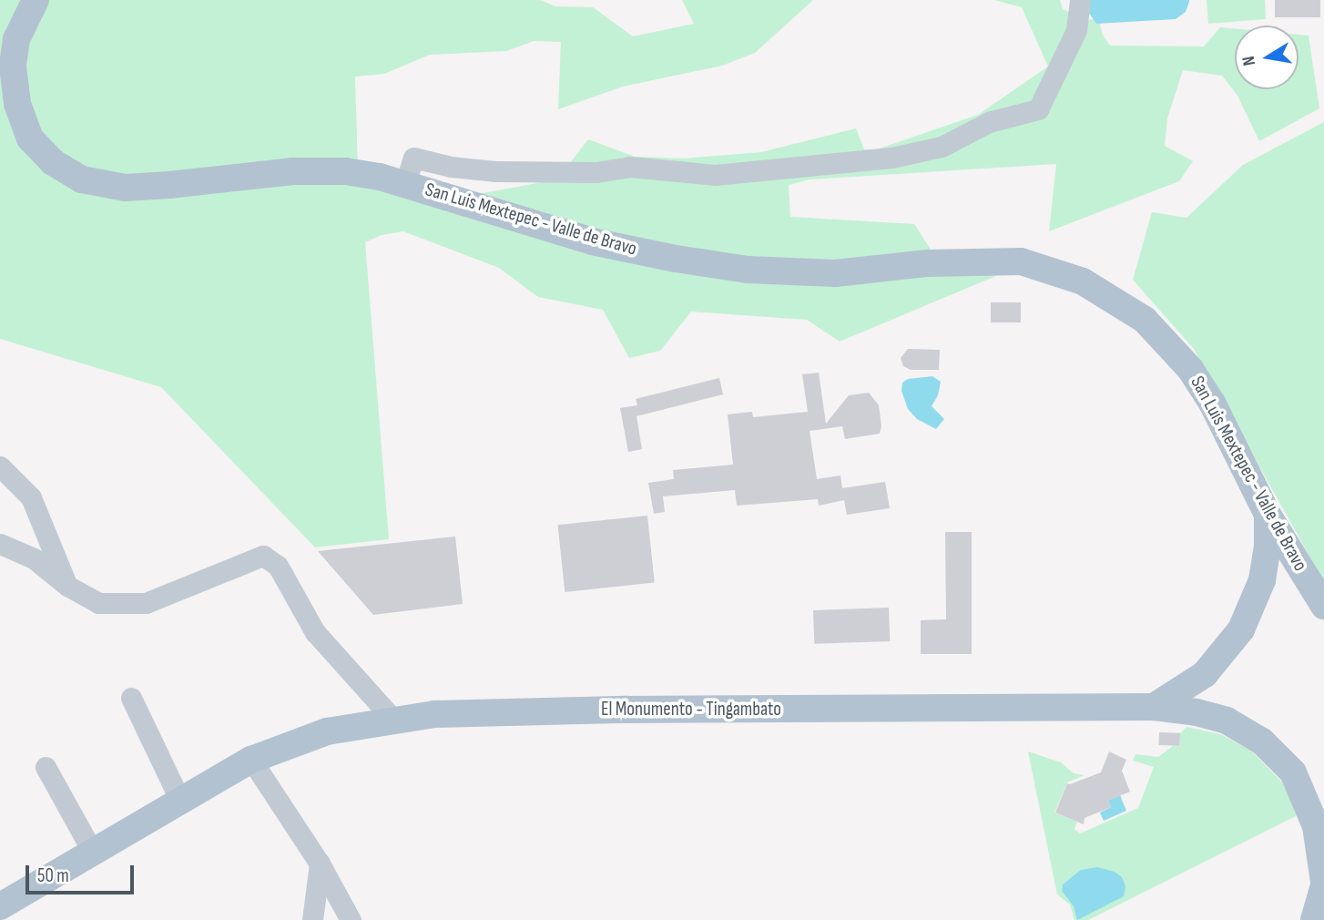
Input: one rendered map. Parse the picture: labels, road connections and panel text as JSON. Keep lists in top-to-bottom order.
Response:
{
  "streets": {
    "main road": ["San Luis Mextepec - Valle de Bravo", "El Monumento - Tingambato"]
  },
  "scale_bar": "50 m",
  "north": "left"
}
